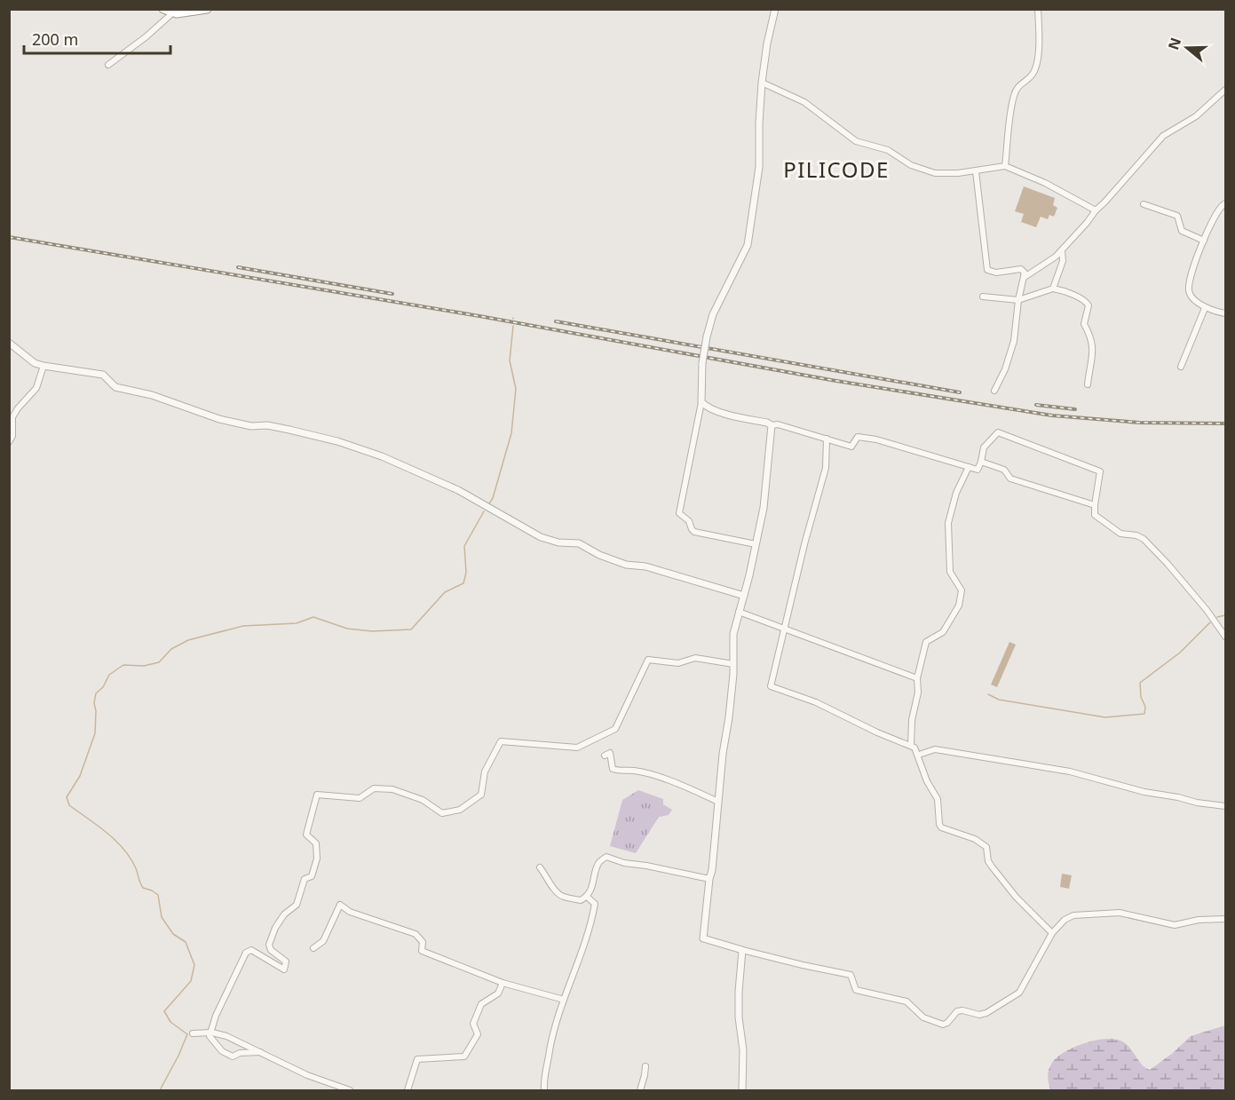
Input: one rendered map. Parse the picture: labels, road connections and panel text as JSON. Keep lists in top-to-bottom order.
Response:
{
  "districts": ["PILICODE"],
  "scale_bar": "200 m",
  "north": "left"
}
